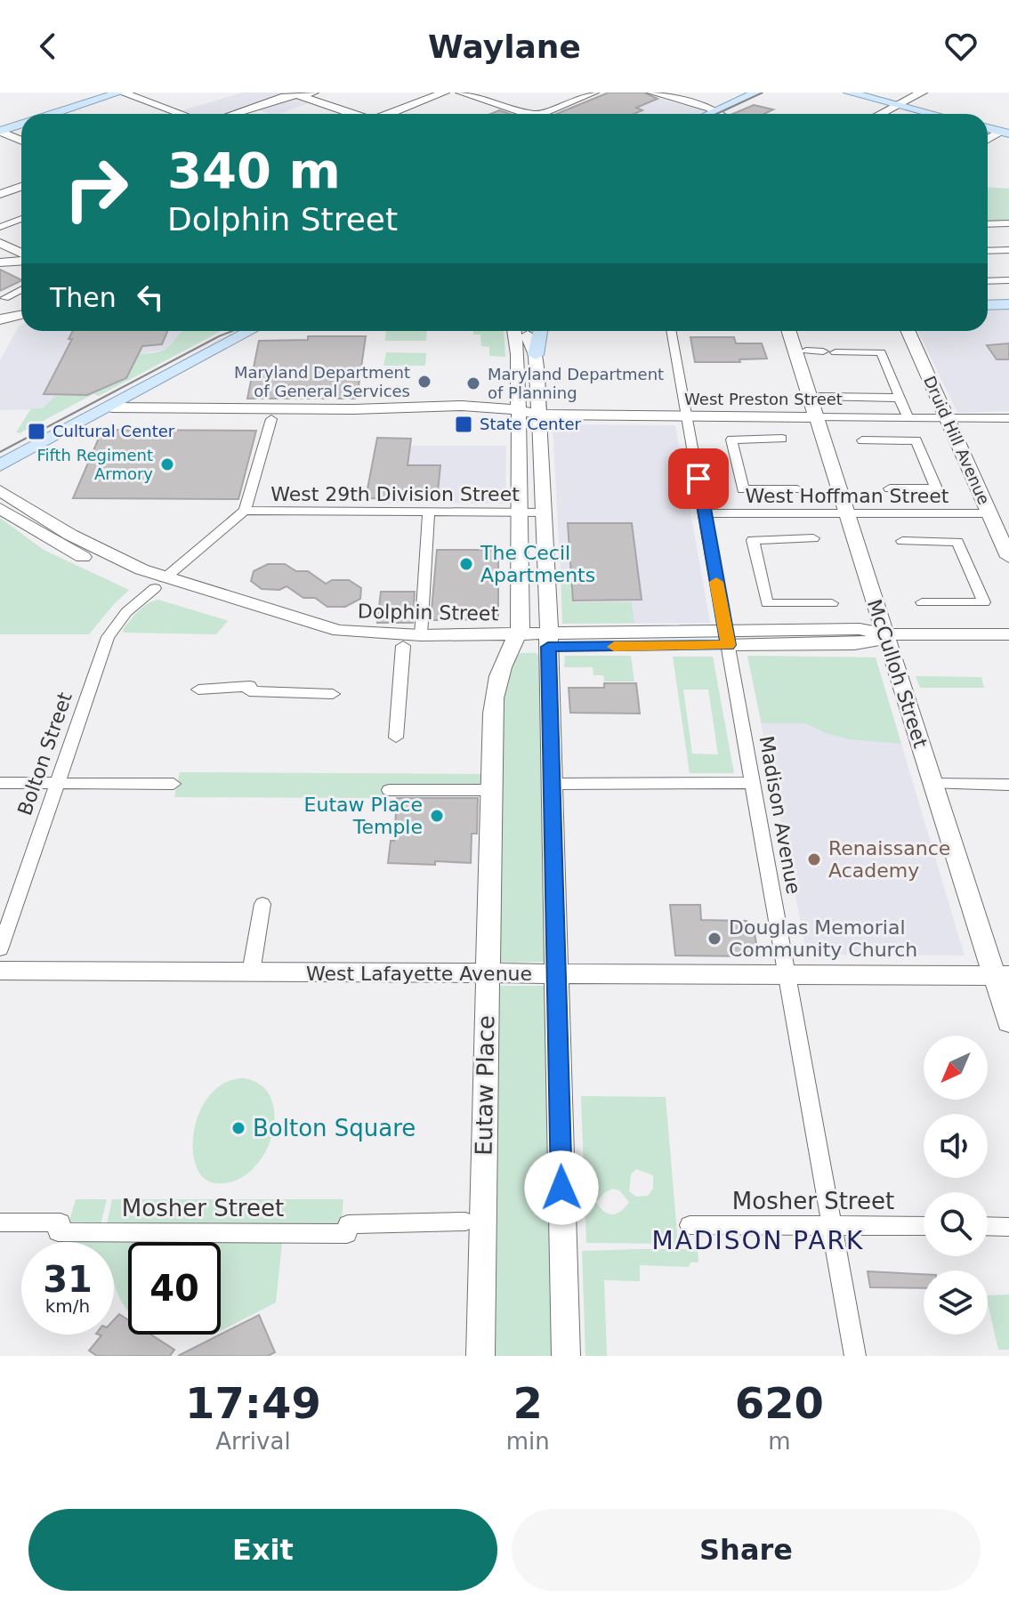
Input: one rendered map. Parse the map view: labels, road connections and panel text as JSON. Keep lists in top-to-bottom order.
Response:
{
  "streets": {
    "main road": [
      "West Preston Street",
      "Druid Hill Avenue",
      "Dolphin Street",
      "McCulloh Street",
      "West Lafayette Avenue",
      "Eutaw Place"
    ],
    "street": [
      "West 29th Division Street",
      "West Hoffman Street",
      "Bolton Street",
      "Madison Avenue",
      "Mosher Street"
    ]
  },
  "crossings": [
    ["West Preston Street", "Druid Hill Avenue"],
    ["West Preston Street", "McCulloh Street"],
    ["West Preston Street", "Madison Avenue"],
    ["West Preston Street", "Eutaw Place"],
    ["Druid Hill Avenue", "West Hoffman Street"],
    ["West 29th Division Street", "Bolton Street"],
    ["West 29th Division Street", "Eutaw Place"],
    ["West Hoffman Street", "McCulloh Street"],
    ["West Hoffman Street", "Madison Avenue"],
    ["Dolphin Street", "McCulloh Street"],
    ["Dolphin Street", "Bolton Street"],
    ["Dolphin Street", "Madison Avenue"],
    ["Dolphin Street", "Eutaw Place"],
    ["McCulloh Street", "West Lafayette Avenue"],
    ["Madison Avenue", "West Lafayette Avenue"],
    ["Madison Avenue", "Mosher Street"],
    ["West Lafayette Avenue", "Eutaw Place"]
  ],
  "districts": ["MADISON PARK"],
  "places": {
    "other": [
      "Maryland Department of General Services",
      "Maryland Department of Planning",
      "Fifth Regiment Armory",
      "The Cecil Apartments",
      "Eutaw Place Temple",
      "Renaissance Academy",
      "Douglas Memorial Community Church",
      "Bolton Square"
    ],
    "transit": ["State Center", "Cultural Center"]
  },
  "north": "bottom left",
  "page": {
    "header": "Waylane",
    "turn": ["340 m", "Dolphin Street"],
    "then": "Then",
    "speed": "31 km/h",
    "limit": "40",
    "eta": [
      "17:49",
      "Arrival",
      "2",
      "min",
      "620",
      "m"
    ],
    "buttons": ["Exit", "Share"]
  }
}
